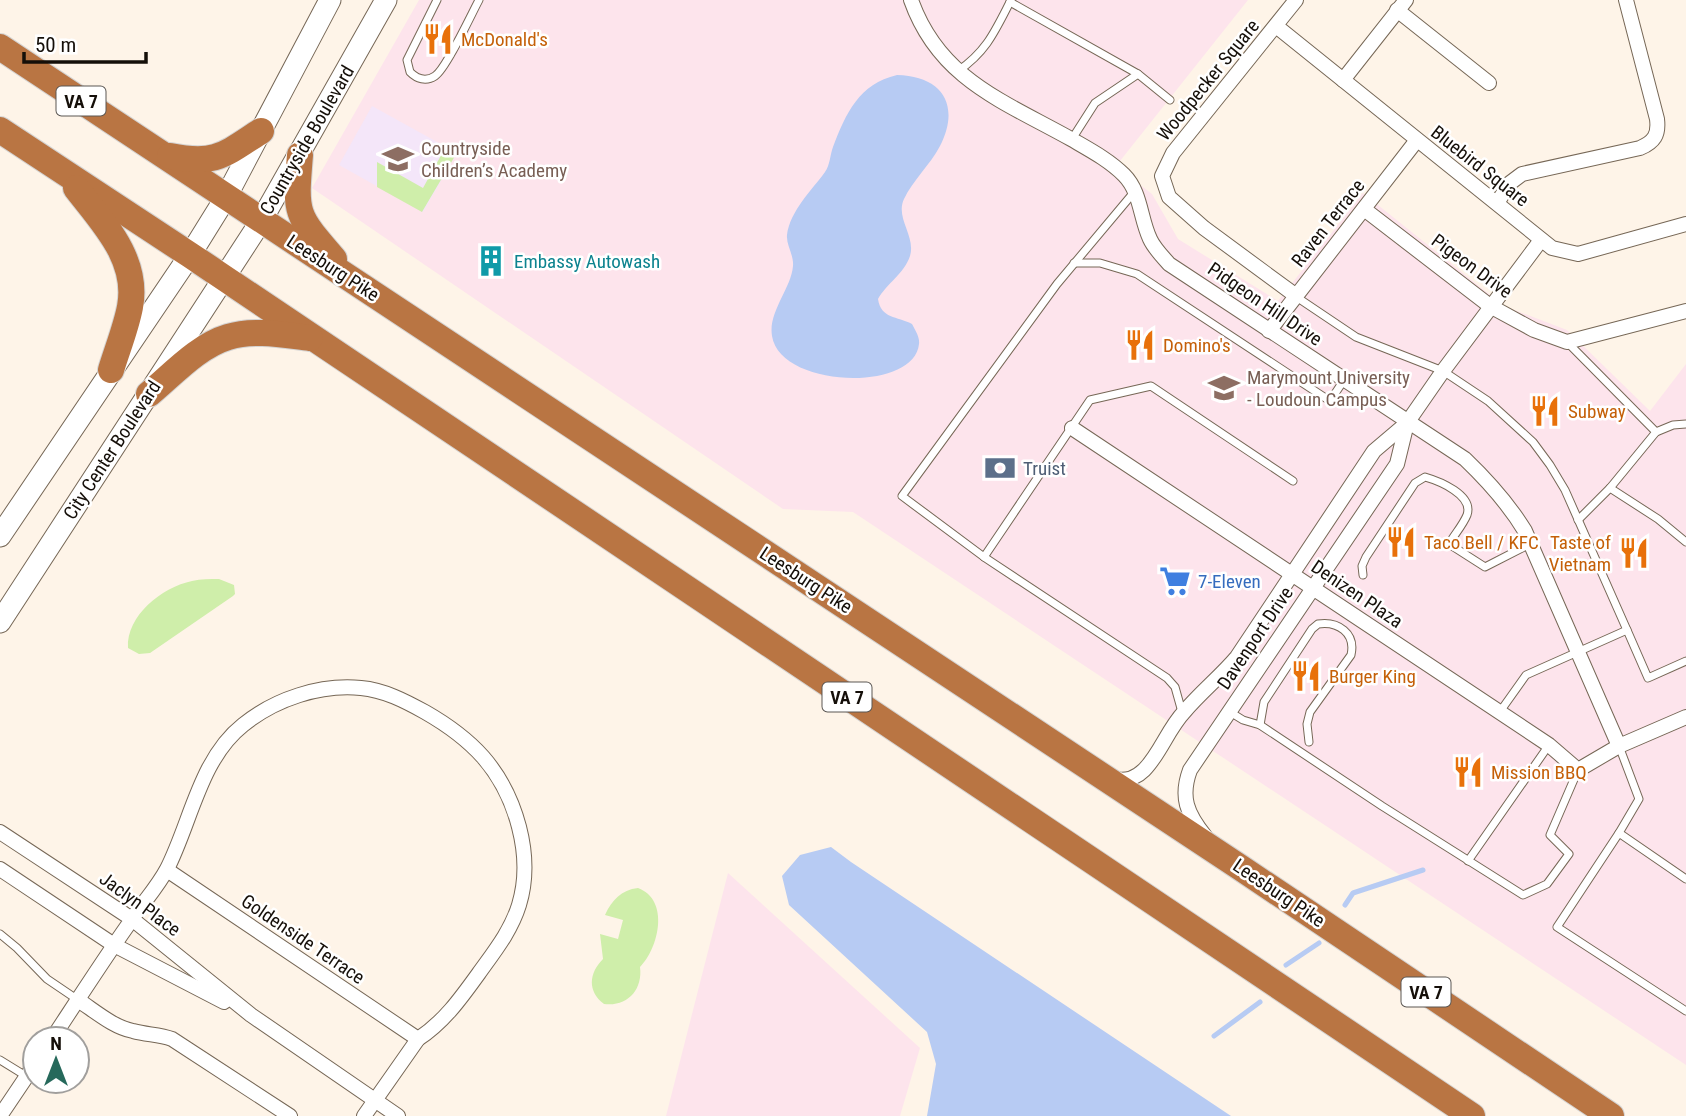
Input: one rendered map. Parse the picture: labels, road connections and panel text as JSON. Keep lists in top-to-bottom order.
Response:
{
  "streets": {
    "highway": ["VA 7", "Leesburg Pike"],
    "main road": ["Countryside Boulevard", "City Center Boulevard"],
    "street": [
      "Woodpecker Square",
      "Bluebird Square",
      "Raven Terrace",
      "Pigeon Drive",
      "Pidgeon Hill Drive",
      "Denizen Plaza",
      "Davenport Drive",
      "Jaclyn Place",
      "Goldenside Terrace"
    ]
  },
  "crossings": [
    ["Woodpecker Square", "Bluebird Square"],
    ["Woodpecker Square", "Raven Terrace"],
    ["VA 7", "Countryside Boulevard"],
    ["VA 7", "City Center Boulevard"],
    ["Countryside Boulevard", "Leesburg Pike"],
    ["Countryside Boulevard", "City Center Boulevard"],
    ["Bluebird Square", "Raven Terrace"],
    ["Bluebird Square", "Davenport Drive"],
    ["Raven Terrace", "Pigeon Drive"],
    ["Raven Terrace", "Pidgeon Hill Drive"],
    ["Pigeon Drive", "Davenport Drive"],
    ["Leesburg Pike", "Davenport Drive"],
    ["Pidgeon Hill Drive", "Davenport Drive"],
    ["Denizen Plaza", "Davenport Drive"]
  ],
  "places": {
    "restaurant": [
      "McDonald's",
      "Domino's",
      "Subway",
      "Taco Bell / KFC",
      "Taste of Vietnam",
      "Burger King",
      "Mission BBQ"
    ],
    "school or university": ["Countryside Children’s Academy", "Marymount University - Loudoun Campus"],
    "building": ["Embassy Autowash"],
    "bank": ["Truist"],
    "supermarket": ["7-Eleven"]
  },
  "scale_bar": "50 m",
  "north": "top"
}
